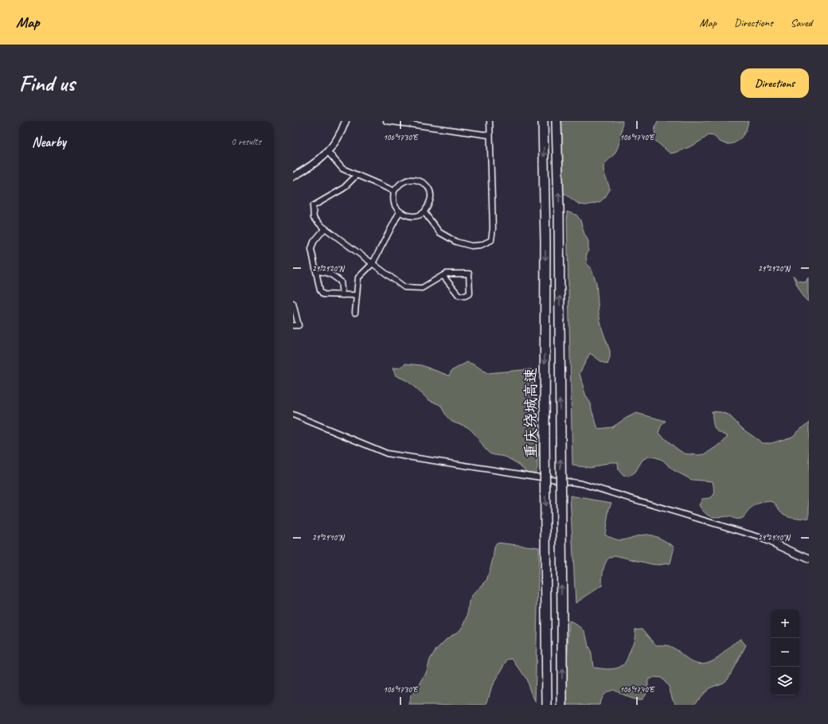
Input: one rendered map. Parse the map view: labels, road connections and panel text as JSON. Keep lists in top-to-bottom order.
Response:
{
  "streets": {
    "highway": ["重庆绕城高速"]
  },
  "page": {
    "header": "Map",
    "nav": ["Map", "Directions", "Saved"],
    "buttons": "Directions",
    "title": "Find us",
    "heading": ["Nearby", "0 results"],
    "map_buttons": ["+", "−"]
  },
  "coordinates": [
    "106°17'30\"E",
    "106°17'40\"E",
    "29°29'20\"N",
    "29°29'10\"N"
  ]
}
